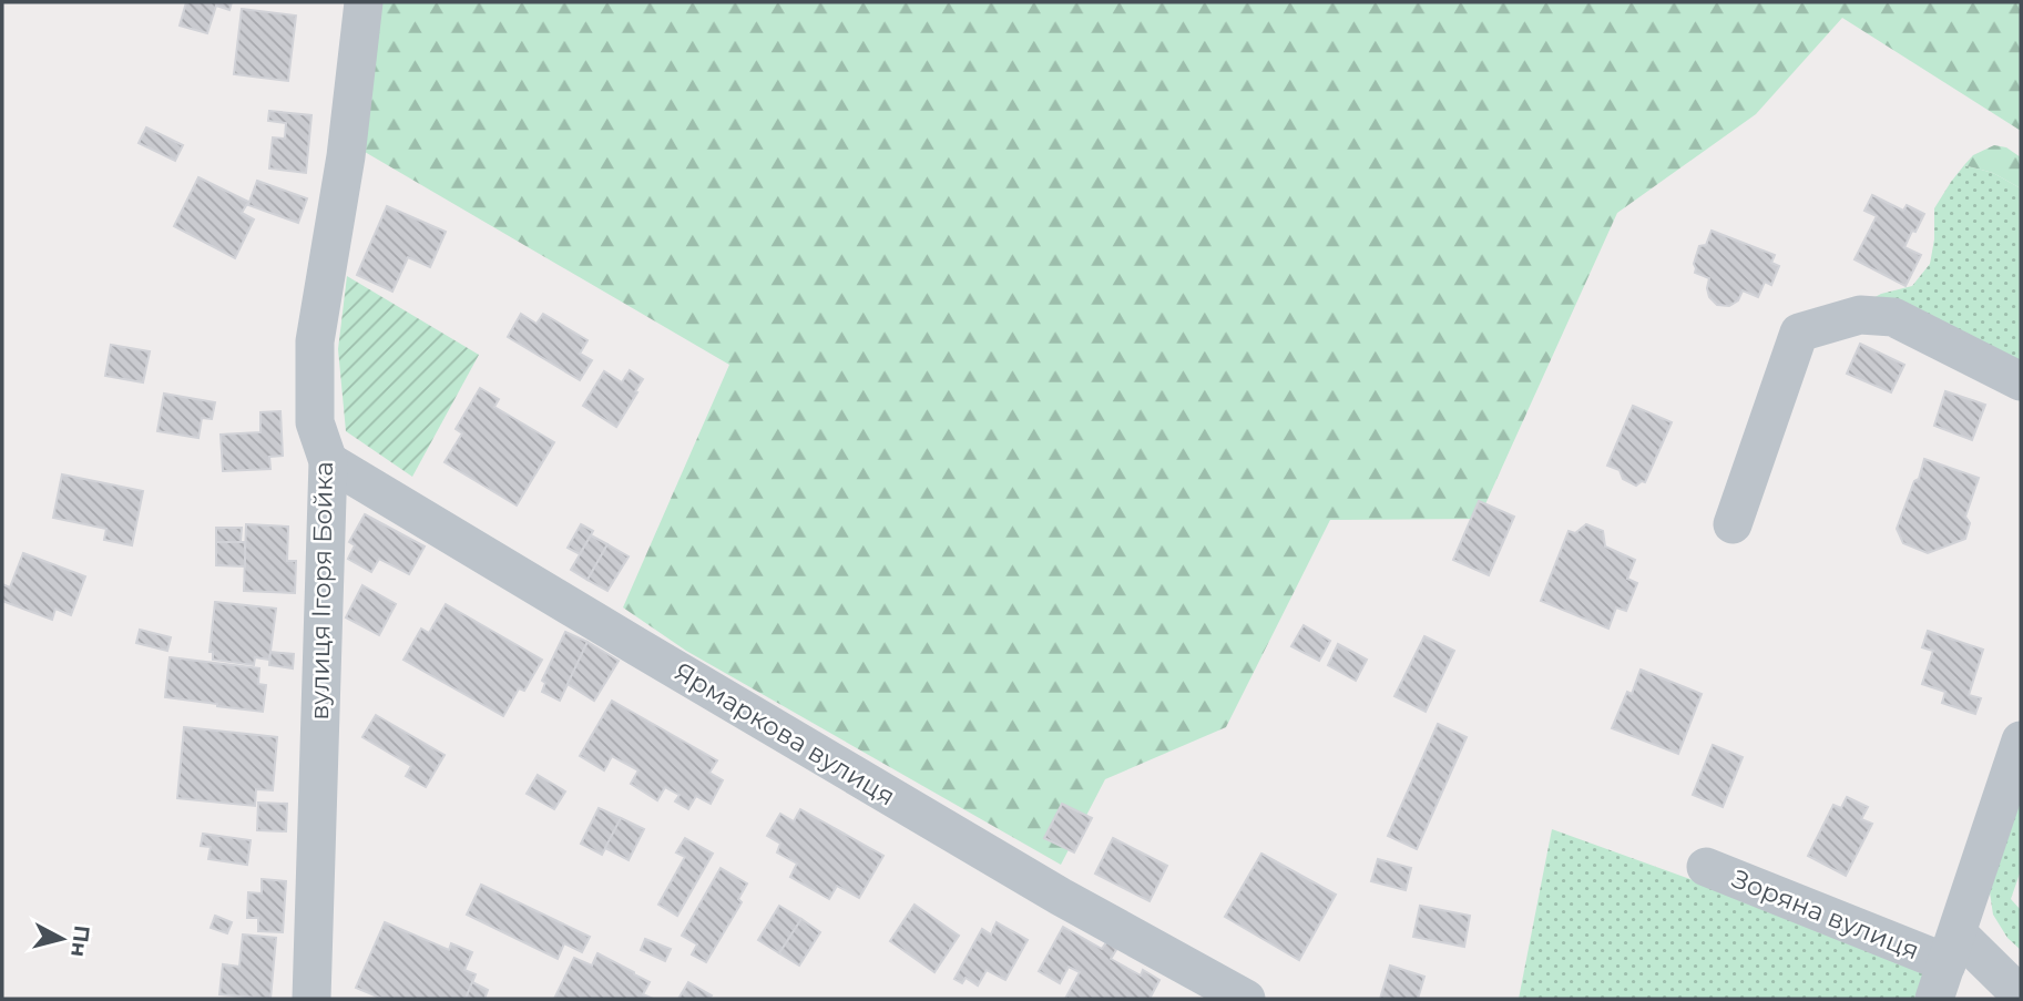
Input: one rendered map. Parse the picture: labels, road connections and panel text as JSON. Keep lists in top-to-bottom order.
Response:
{
  "streets": {
    "street": ["вулиця Ігоря Бойка", "Ярмаркова вулиця", "Зоряна вулиця"]
  },
  "crossings": [
    ["вулиця Ігоря Бойка", "Ярмаркова вулиця"]
  ],
  "north": "right"
}
